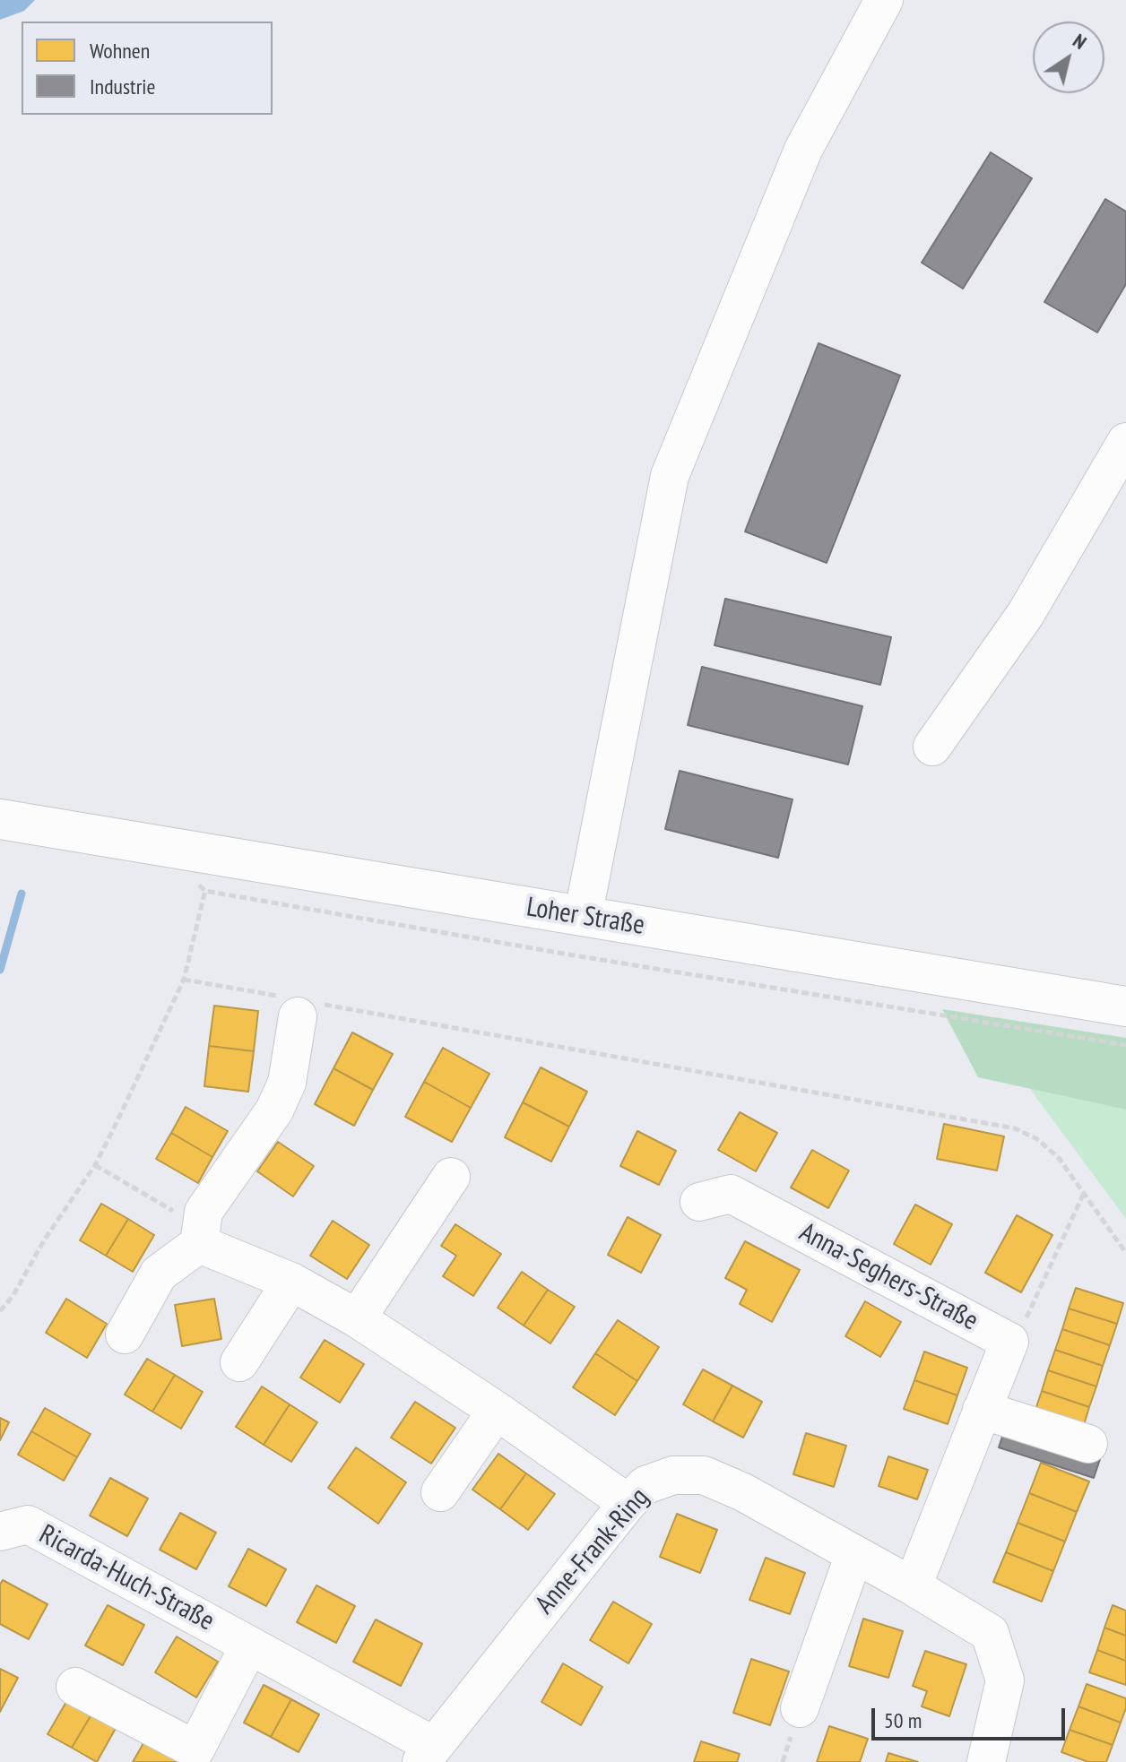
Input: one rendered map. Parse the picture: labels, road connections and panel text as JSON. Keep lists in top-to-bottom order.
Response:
{
  "streets": {
    "main road": ["Loher Straße"],
    "street": ["Anna-Seghers-Straße", "Anne-Frank-Ring", "Ricarda-Huch-Straße"]
  },
  "crossings": [
    ["Anna-Seghers-Straße", "Anne-Frank-Ring"],
    ["Anne-Frank-Ring", "Ricarda-Huch-Straße"]
  ],
  "legend": ["Wohnen", "Industrie"],
  "scale_bar": "50 m",
  "north": "top right"
}
